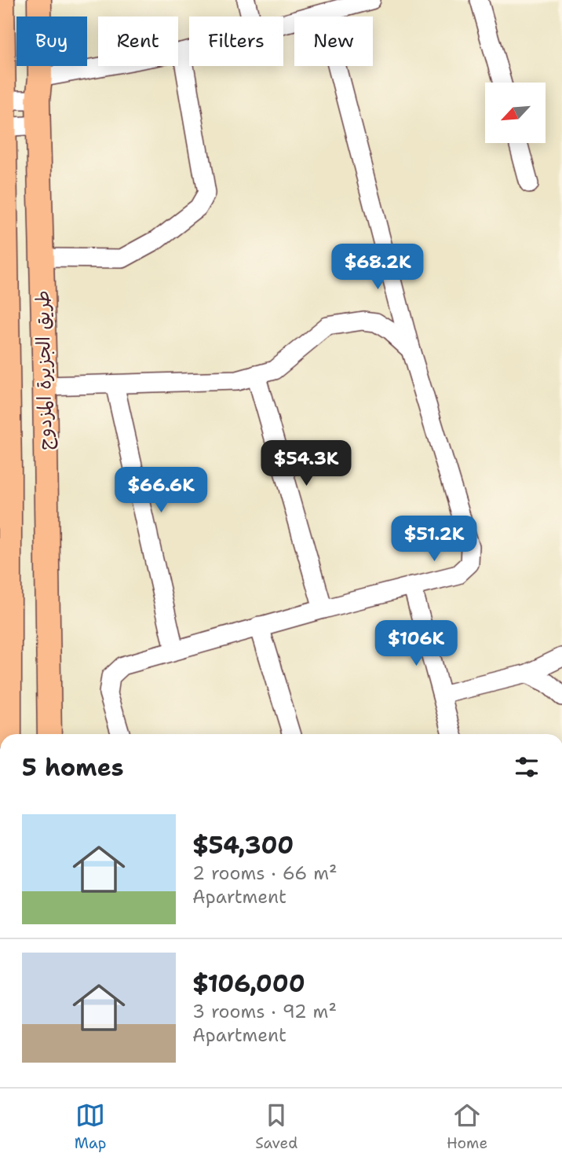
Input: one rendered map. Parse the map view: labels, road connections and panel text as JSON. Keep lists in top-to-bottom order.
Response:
{
  "streets": {
    "main road": ["طريق الجزيرة المزدوج"]
  },
  "north": "bottom left",
  "page": {
    "chip": [
      "Buy",
      "Rent",
      "Filters",
      "New"
    ],
    "price": [
      "$68.2K",
      "$54.3K",
      "$66.6K",
      "$51.2K",
      "$106K"
    ],
    "heading": "5 homes",
    "list": [
      {
        "name": "$54,300",
        "note": "2 rooms · 66 m² · Apartment"
      },
      {
        "name": "$106,000",
        "note": "3 rooms · 92 m² · Apartment"
      }
    ],
    "tabs": ["Map", "Saved", "Home"]
  }
}
